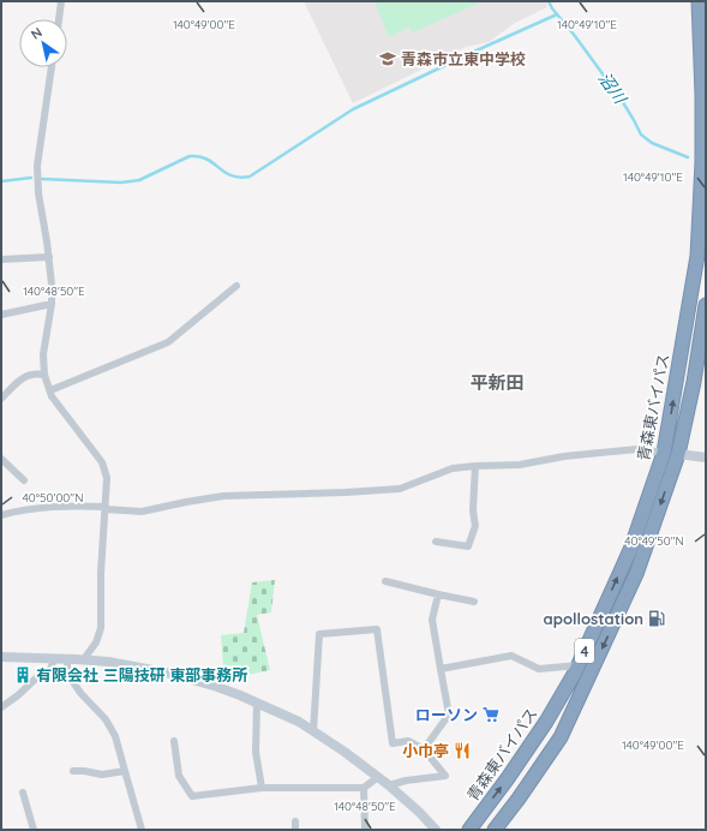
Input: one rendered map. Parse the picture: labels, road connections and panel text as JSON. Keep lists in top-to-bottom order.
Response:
{
  "streets": {
    "highway": ["青森東バイパス", "4"]
  },
  "districts": ["平新田"],
  "water": ["沼川"],
  "places": {
    "school or university": ["青森市立東中学校"],
    "fuel station": ["apollostation"],
    "building": ["有限会社 三陽技研 東部事務所"],
    "supermarket": ["ローソン"],
    "restaurant": ["小巾亭"]
  },
  "north": "top left",
  "coordinates": [
    "140°49'00\"E",
    "140°49'10\"E",
    "140°48'50\"E",
    "40°50'00\"N",
    "40°49'50\"N"
  ]
}
